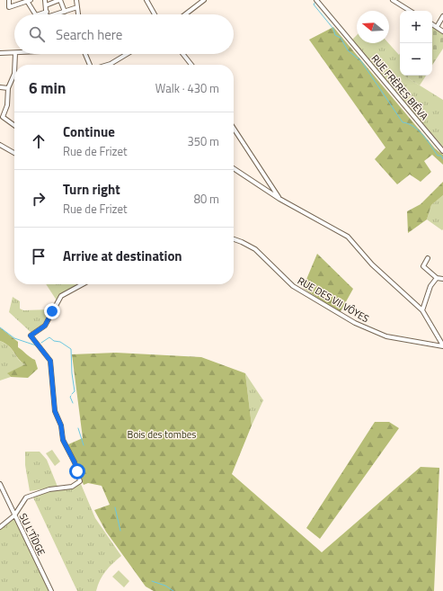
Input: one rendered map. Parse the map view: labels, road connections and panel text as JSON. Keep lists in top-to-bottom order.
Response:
{
  "streets": {
    "street": ["RUE FRÈRES BIÉVA", "RUE DES VII VÔYES", "SU L'TÎDGE"]
  },
  "parks": ["Bois des tombes"],
  "north": "left",
  "page": {
    "map_buttons": ["+", "−"],
    "search": "Search here",
    "heading": ["6 min", "Walk · 430 m"],
    "list": [
      ["Continue", "Rue de Frizet", "350 m"],
      ["Turn right", "Rue de Frizet", "80 m"],
      "Arrive at destination"
    ]
  }
}
